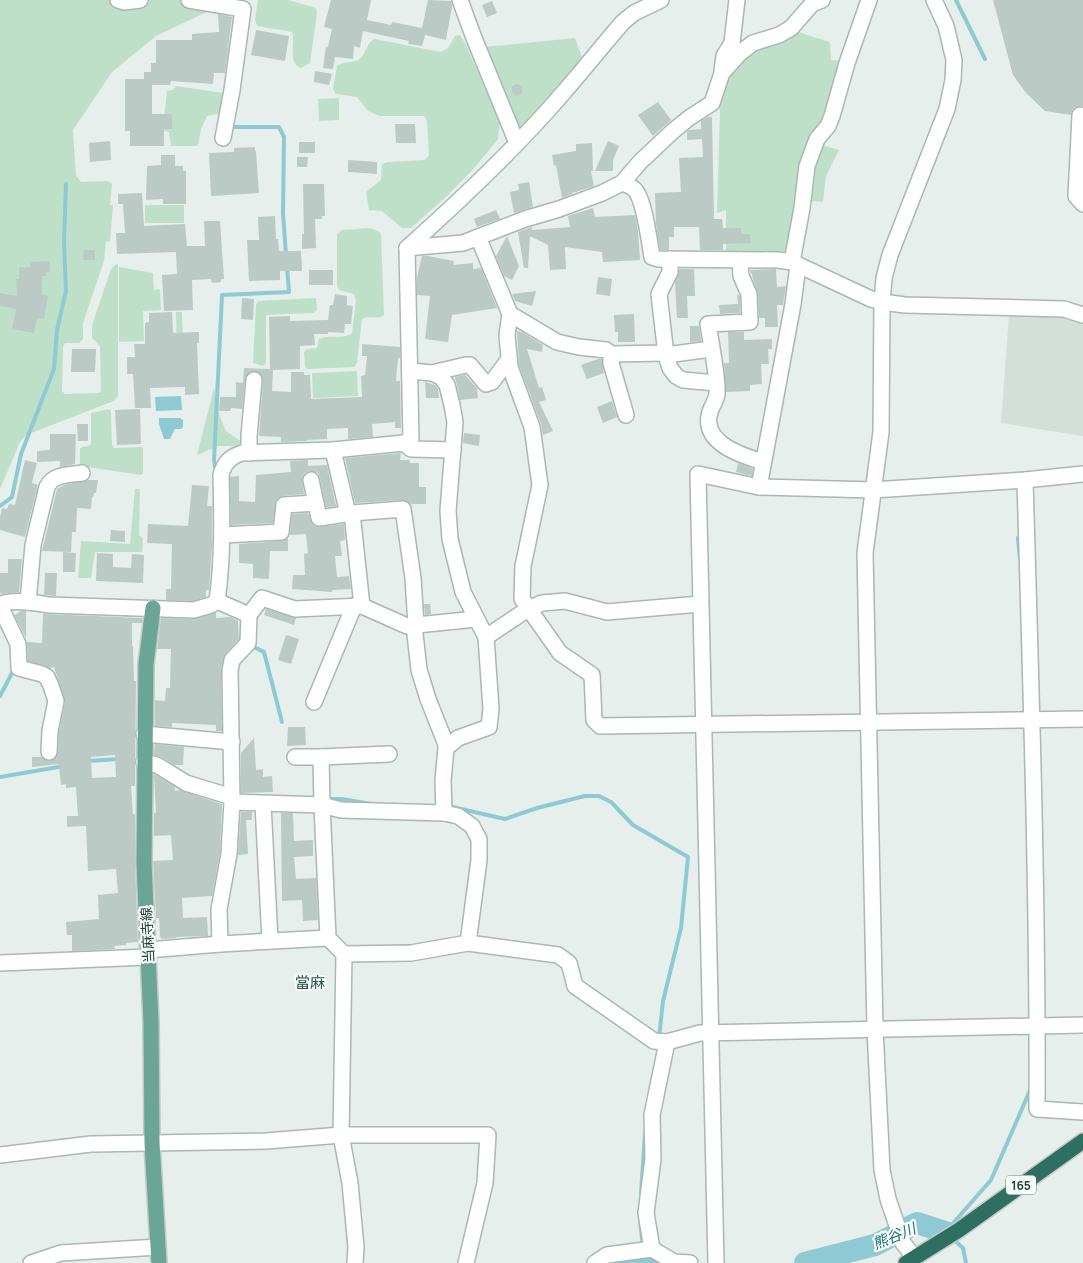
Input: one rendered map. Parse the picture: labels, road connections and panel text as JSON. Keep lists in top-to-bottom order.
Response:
{
  "streets": {
    "highway": ["165"],
    "main road": ["当麻寺線"]
  },
  "districts": ["當麻"],
  "water": ["熊谷川"]
}
